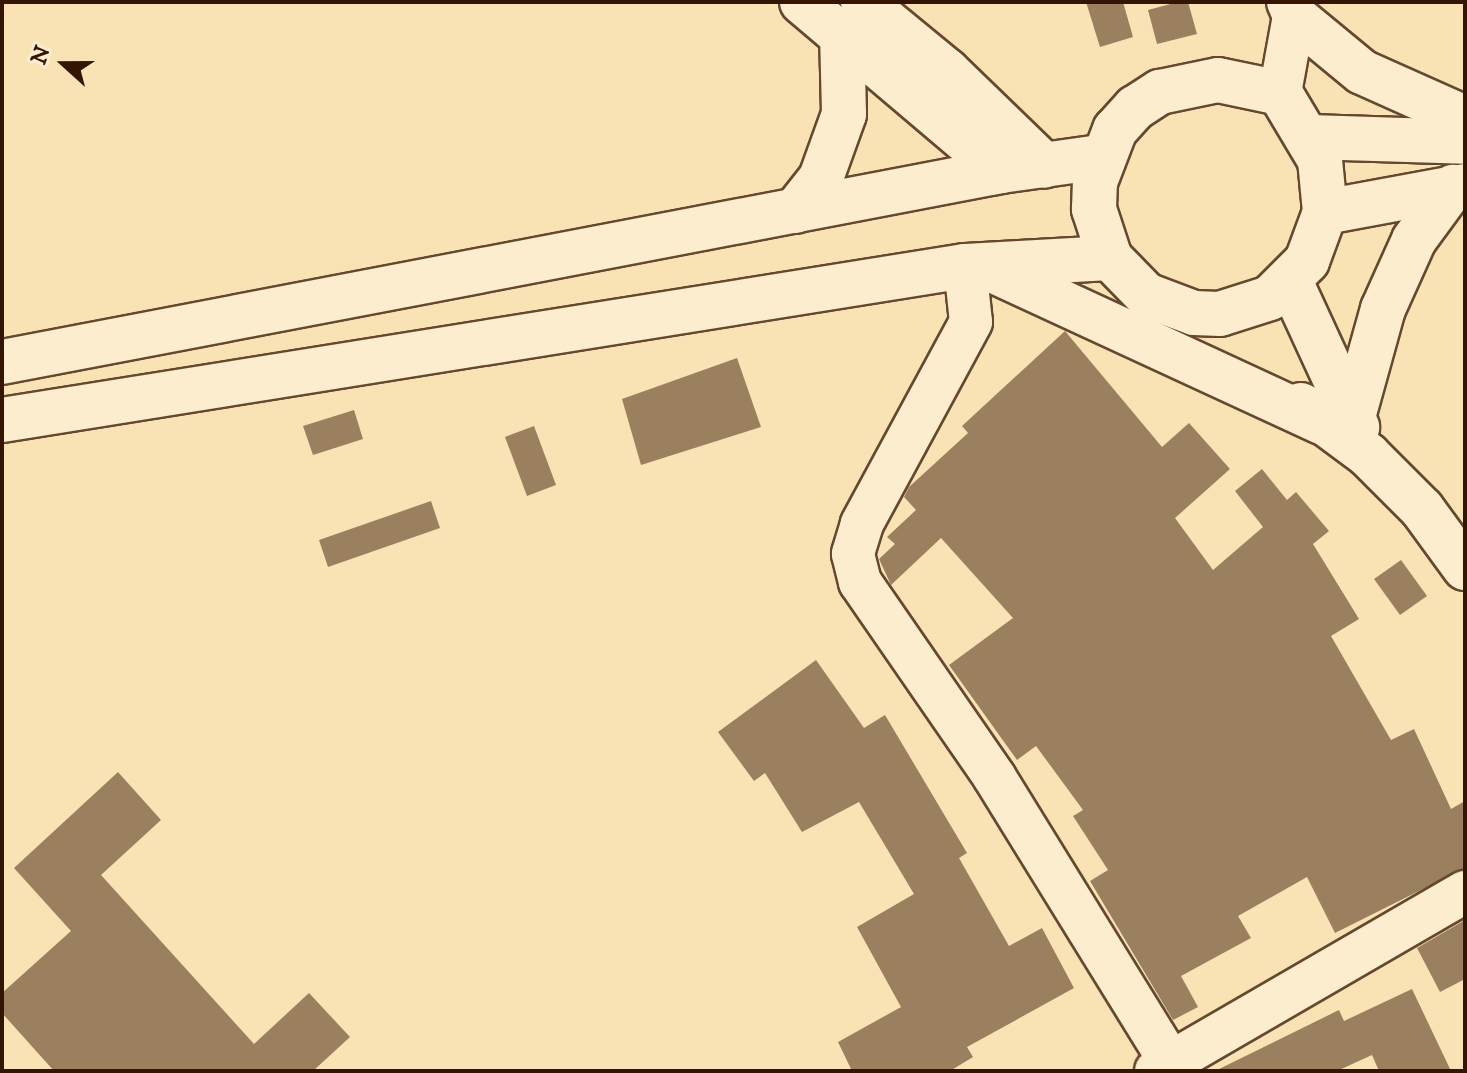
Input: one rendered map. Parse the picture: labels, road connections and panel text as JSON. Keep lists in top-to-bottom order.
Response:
{
  "north": "left"
}
